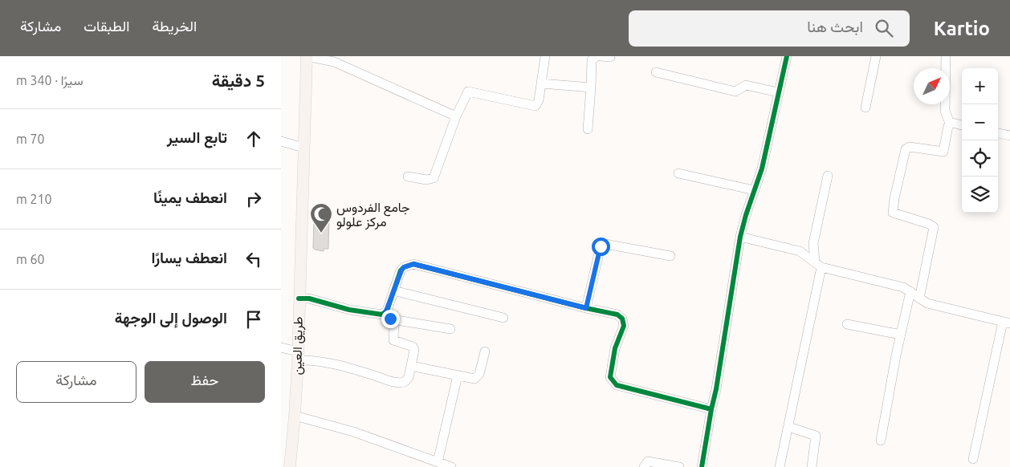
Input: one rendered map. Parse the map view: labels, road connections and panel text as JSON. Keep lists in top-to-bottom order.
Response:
{
  "streets": {
    "main road": ["طريق العين"]
  },
  "places": {
    "mosque": ["جامع الفردوس مركز علولو"]
  },
  "north": "top right",
  "page": {
    "header": "Kartio",
    "search": "ابحث هنا",
    "nav": ["الخريطة", "الطبقات", "مشاركة"],
    "heading": ["5 دقيقة", "سيرًا · 340 m"],
    "map_buttons": ["+", "−"],
    "list": [
      ["تابع السير", "70 m"],
      ["انعطف يمينًا", "210 m"],
      ["انعطف يسارًا", "60 m"],
      "الوصول إلى الوجهة"
    ],
    "buttons": ["حفظ", "مشاركة"]
  }
}
